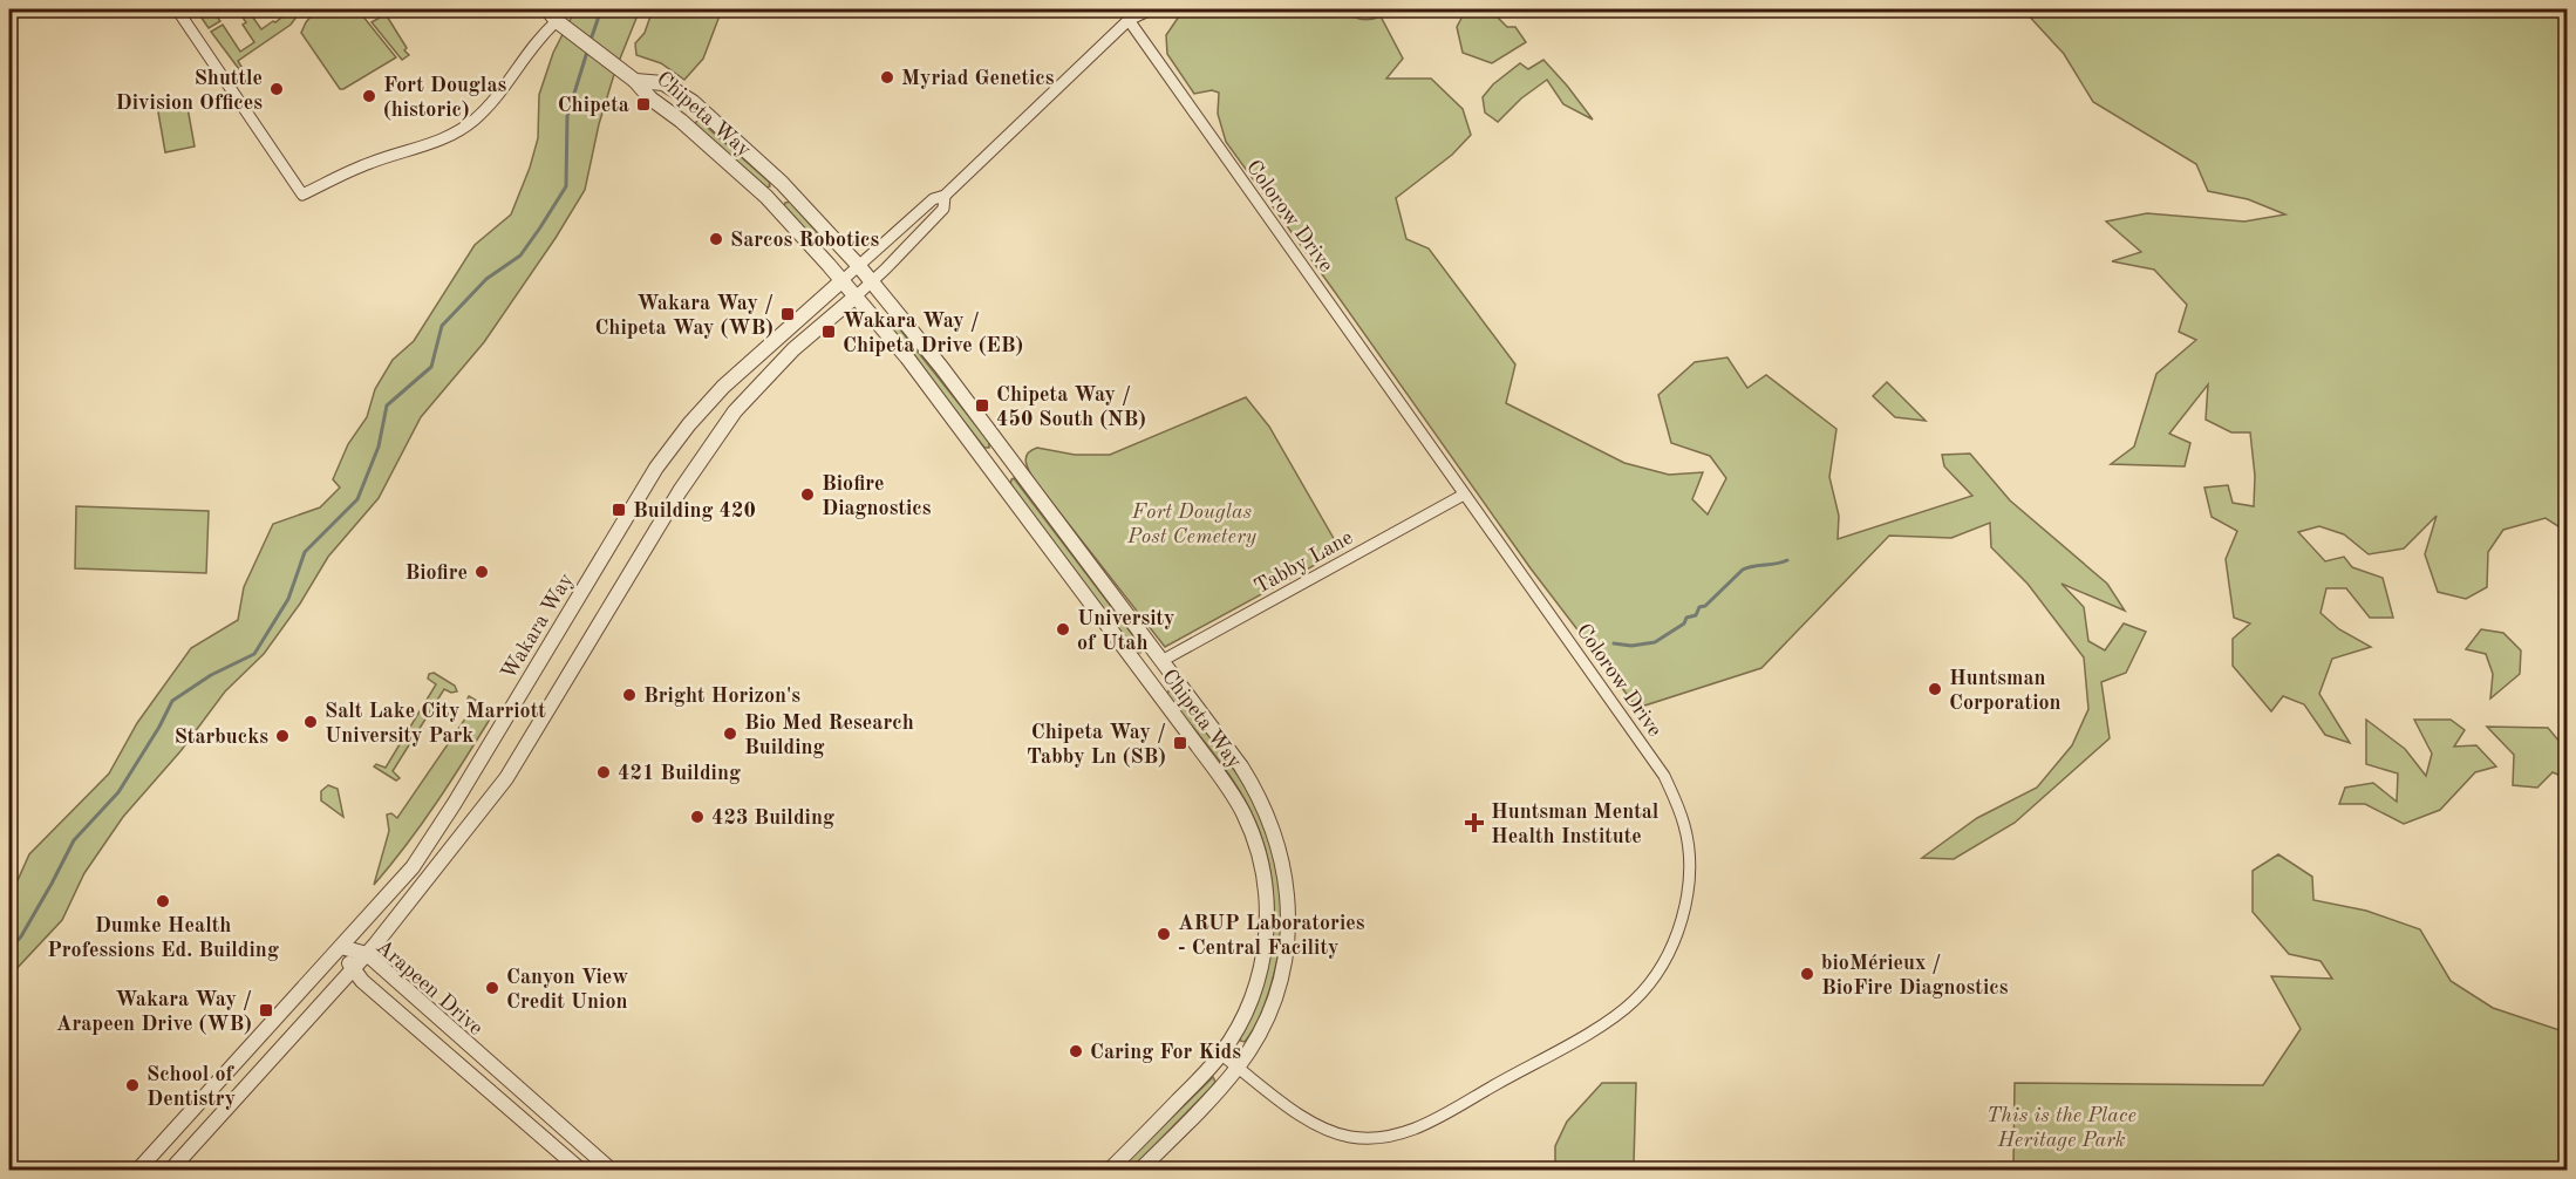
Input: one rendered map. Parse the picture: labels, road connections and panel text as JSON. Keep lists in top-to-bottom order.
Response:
{
  "streets": {
    "street": [
      "Chipeta Way",
      "Colorow Drive",
      "Tabby Lane",
      "Wakara Way",
      "Arapeen Drive"
    ]
  },
  "crossings": [
    ["Chipeta Way", "Colorow Drive"],
    ["Chipeta Way", "Tabby Lane"],
    ["Chipeta Way", "Wakara Way"],
    ["Colorow Drive", "Tabby Lane"],
    ["Colorow Drive", "Wakara Way"],
    ["Wakara Way", "Arapeen Drive"]
  ],
  "parks": ["Fort Douglas Post Cemetery", "This is the Place Heritage Park"],
  "places": {
    "other": [
      "Myriad Genetics",
      "Shuttle Division Offices",
      "Fort Douglas (historic)",
      "Sarcos Robotics",
      "Biofire Diagnostics",
      "Biofire",
      "University of Utah",
      "Huntsman Corporation",
      "Bright Horizon's",
      "Salt Lake City Marriott University Park",
      "Bio Med Research Building",
      "Starbucks",
      "421 Building",
      "423 Building",
      "Dumke Health Professions Ed. Building",
      "ARUP Laboratories - Central Facility",
      "bioMérieux / BioFire Diagnostics",
      "Canyon View Credit Union",
      "Caring For Kids",
      "School of Dentistry"
    ],
    "transit": [
      "Chipeta",
      "Wakara Way / Chipeta Way (WB)",
      "Wakara Way / Chipeta Drive (EB)",
      "Chipeta Way / 450 South (NB)",
      "Building 420",
      "Chipeta Way / Tabby Ln (SB)",
      "Wakara Way / Arapeen Drive (WB)"
    ],
    "health": ["Huntsman Mental Health Institute"]
  }
}
